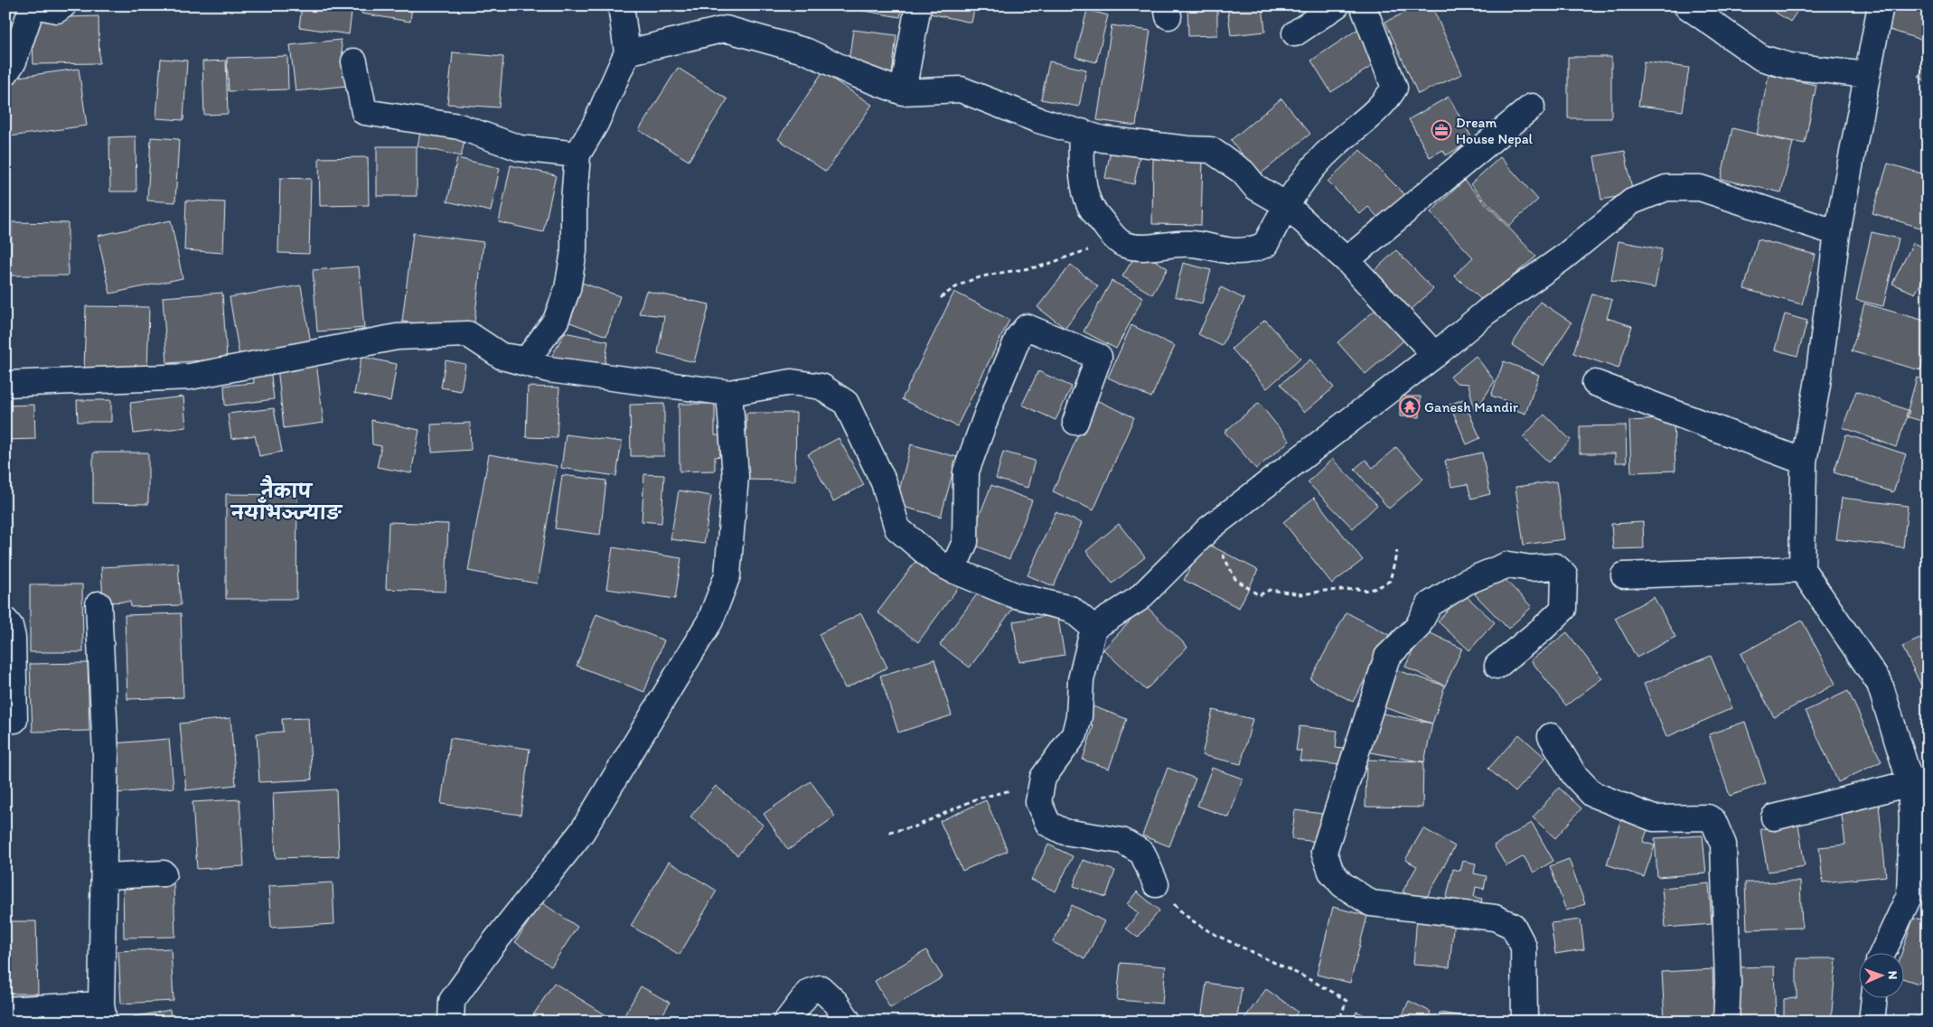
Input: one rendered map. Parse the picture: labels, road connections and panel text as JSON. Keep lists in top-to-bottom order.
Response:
{
  "districts": ["नैकाप नयाँभञ्ज्याङ"],
  "places": {
    "office": ["Dream House Nepal"],
    "temple": ["Ganesh Mandir"]
  },
  "north": "right"
}
